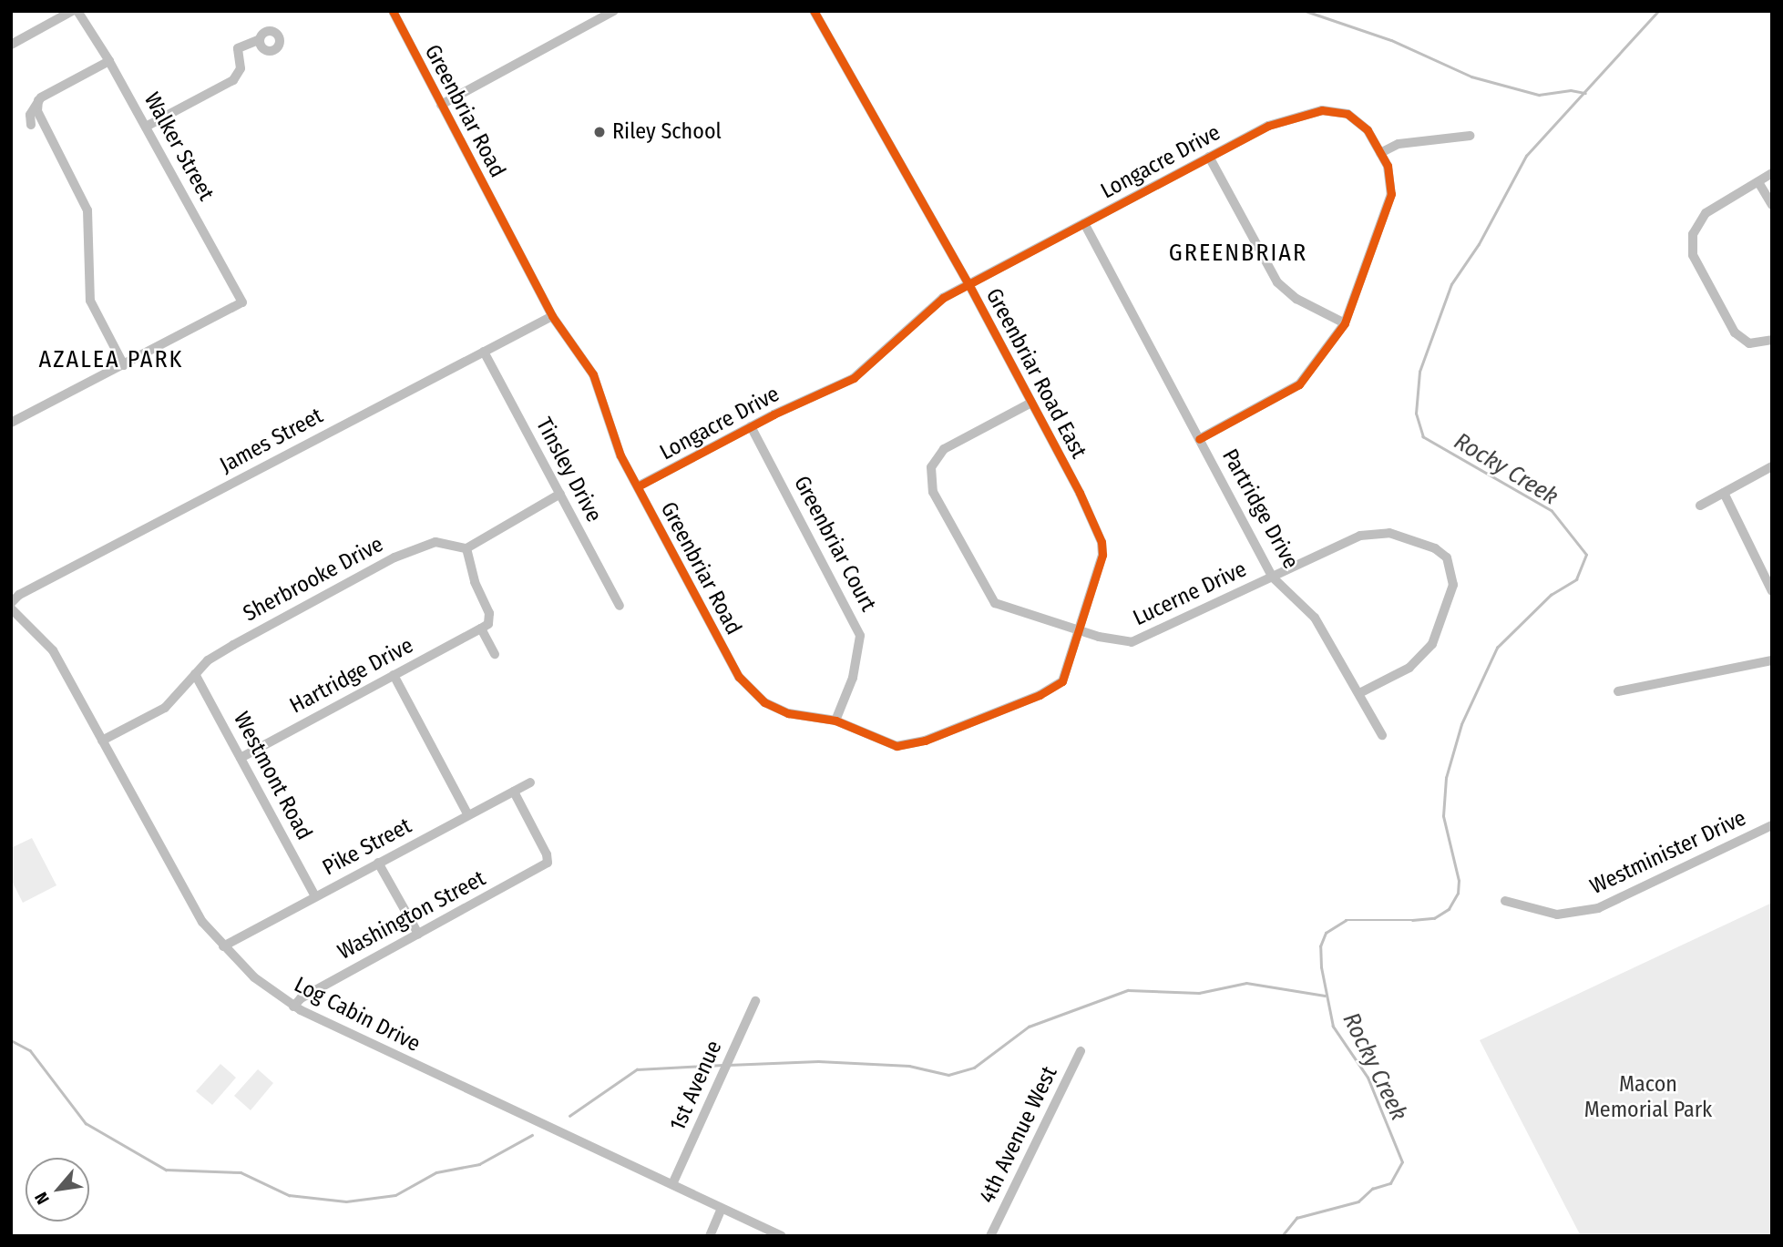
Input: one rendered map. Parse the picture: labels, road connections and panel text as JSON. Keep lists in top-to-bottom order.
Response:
{
  "streets": {
    "street": [
      "Greenbriar Road",
      "Walker Street",
      "Longacre Drive",
      "Greenbriar Road East",
      "James Street",
      "Tinsley Drive",
      "Partridge Drive",
      "Greenbriar Court",
      "Sherbrooke Drive",
      "Lucerne Drive",
      "Hartridge Drive",
      "Westmont Road",
      "Pike Street",
      "Westminister Drive",
      "Washington Street",
      "Log Cabin Drive",
      "1st Avenue",
      "4th Avenue West"
    ]
  },
  "crossings": [
    ["Greenbriar Road", "Longacre Drive"],
    ["Greenbriar Road", "Greenbriar Road East"],
    ["Greenbriar Road", "James Street"],
    ["Greenbriar Road", "Greenbriar Court"],
    ["Greenbriar Road", "Lucerne Drive"],
    ["Longacre Drive", "Greenbriar Road East"],
    ["Longacre Drive", "Partridge Drive"],
    ["Longacre Drive", "Greenbriar Court"],
    ["Greenbriar Road East", "Lucerne Drive"],
    ["James Street", "Tinsley Drive"],
    ["Partridge Drive", "Lucerne Drive"],
    ["Sherbrooke Drive", "Westmont Road"],
    ["Sherbrooke Drive", "Log Cabin Drive"],
    ["Hartridge Drive", "Westmont Road"],
    ["Westmont Road", "Pike Street"],
    ["Pike Street", "Washington Street"],
    ["Pike Street", "Log Cabin Drive"],
    ["Washington Street", "Log Cabin Drive"],
    ["Log Cabin Drive", "1st Avenue"]
  ],
  "districts": ["GREENBRIAR", "AZALEA PARK"],
  "water": ["Rocky Creek"],
  "parks": ["Macon Memorial Park"],
  "places": ["Riley School"],
  "north": "bottom left"
}
